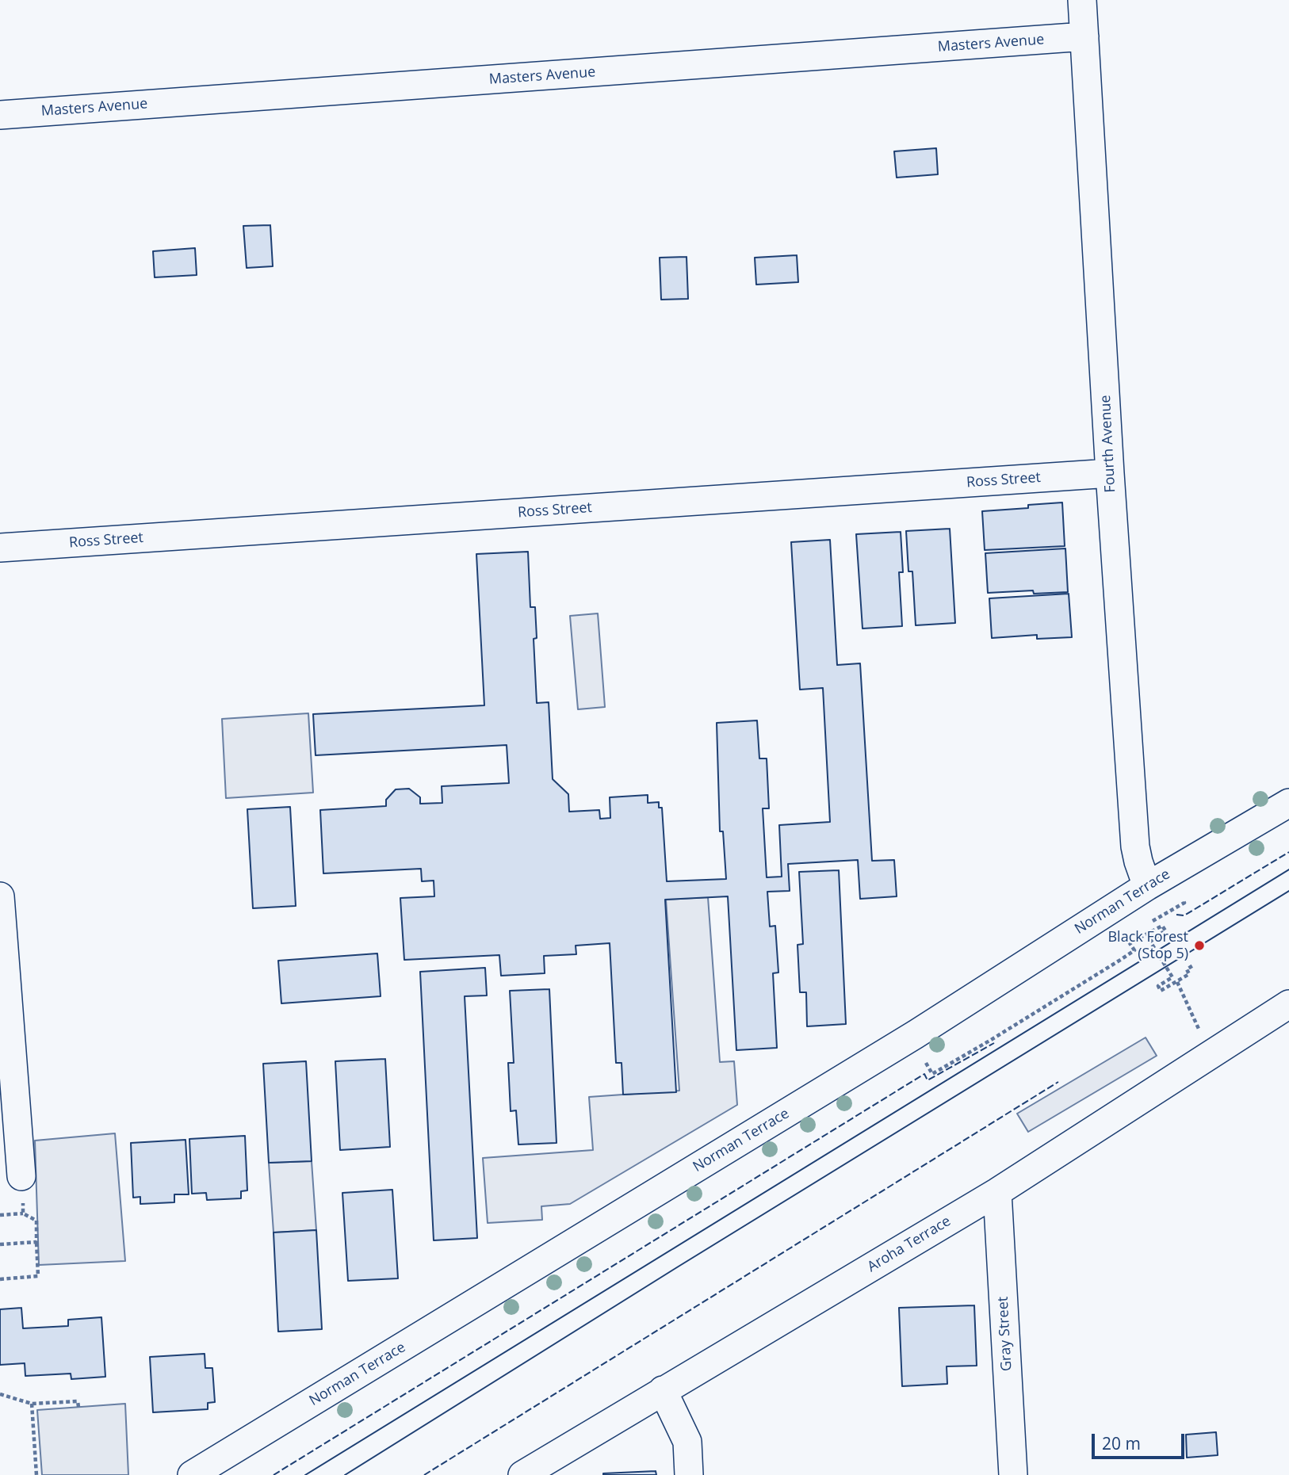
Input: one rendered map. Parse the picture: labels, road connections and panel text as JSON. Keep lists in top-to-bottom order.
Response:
{
  "streets": {
    "street": [
      "Masters Avenue",
      "Fourth Avenue",
      "Ross Street",
      "Norman Terrace",
      "Aroha Terrace",
      "Gray Street"
    ]
  },
  "crossings": [
    ["Masters Avenue", "Fourth Avenue"],
    ["Fourth Avenue", "Ross Street"],
    ["Fourth Avenue", "Norman Terrace"],
    ["Aroha Terrace", "Gray Street"]
  ],
  "places": ["Black Forest (Stop 5)"],
  "scale_bar": "20 m"
}
